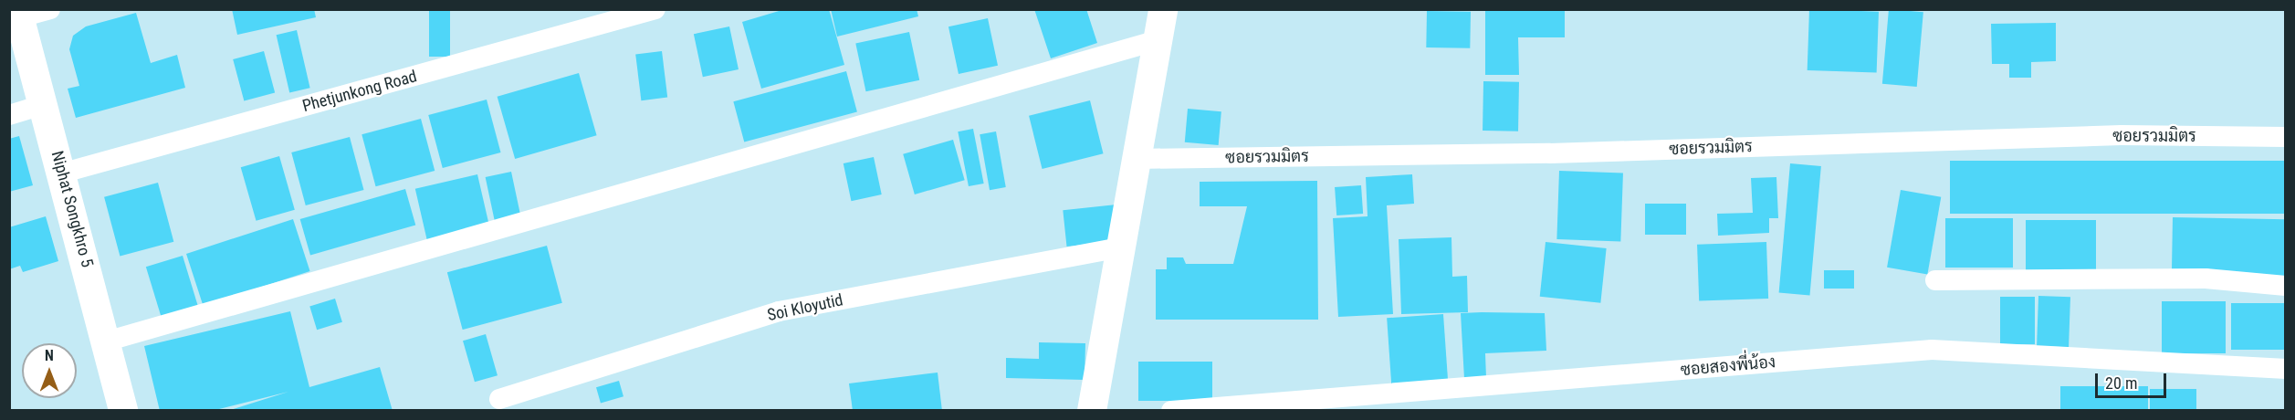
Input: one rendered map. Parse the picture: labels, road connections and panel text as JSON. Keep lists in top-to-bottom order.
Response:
{
  "streets": {
    "street": [
      "Phetjunkong Road",
      "ซอยรวมมิตร",
      "Niphat Songkhro 5",
      "Soi Kloyutid",
      "ซอยสองพี่น้อง"
    ]
  },
  "crossings": [
    ["Phetjunkong Road", "Niphat Songkhro 5"]
  ],
  "scale_bar": "20 m",
  "north": "top"
}
